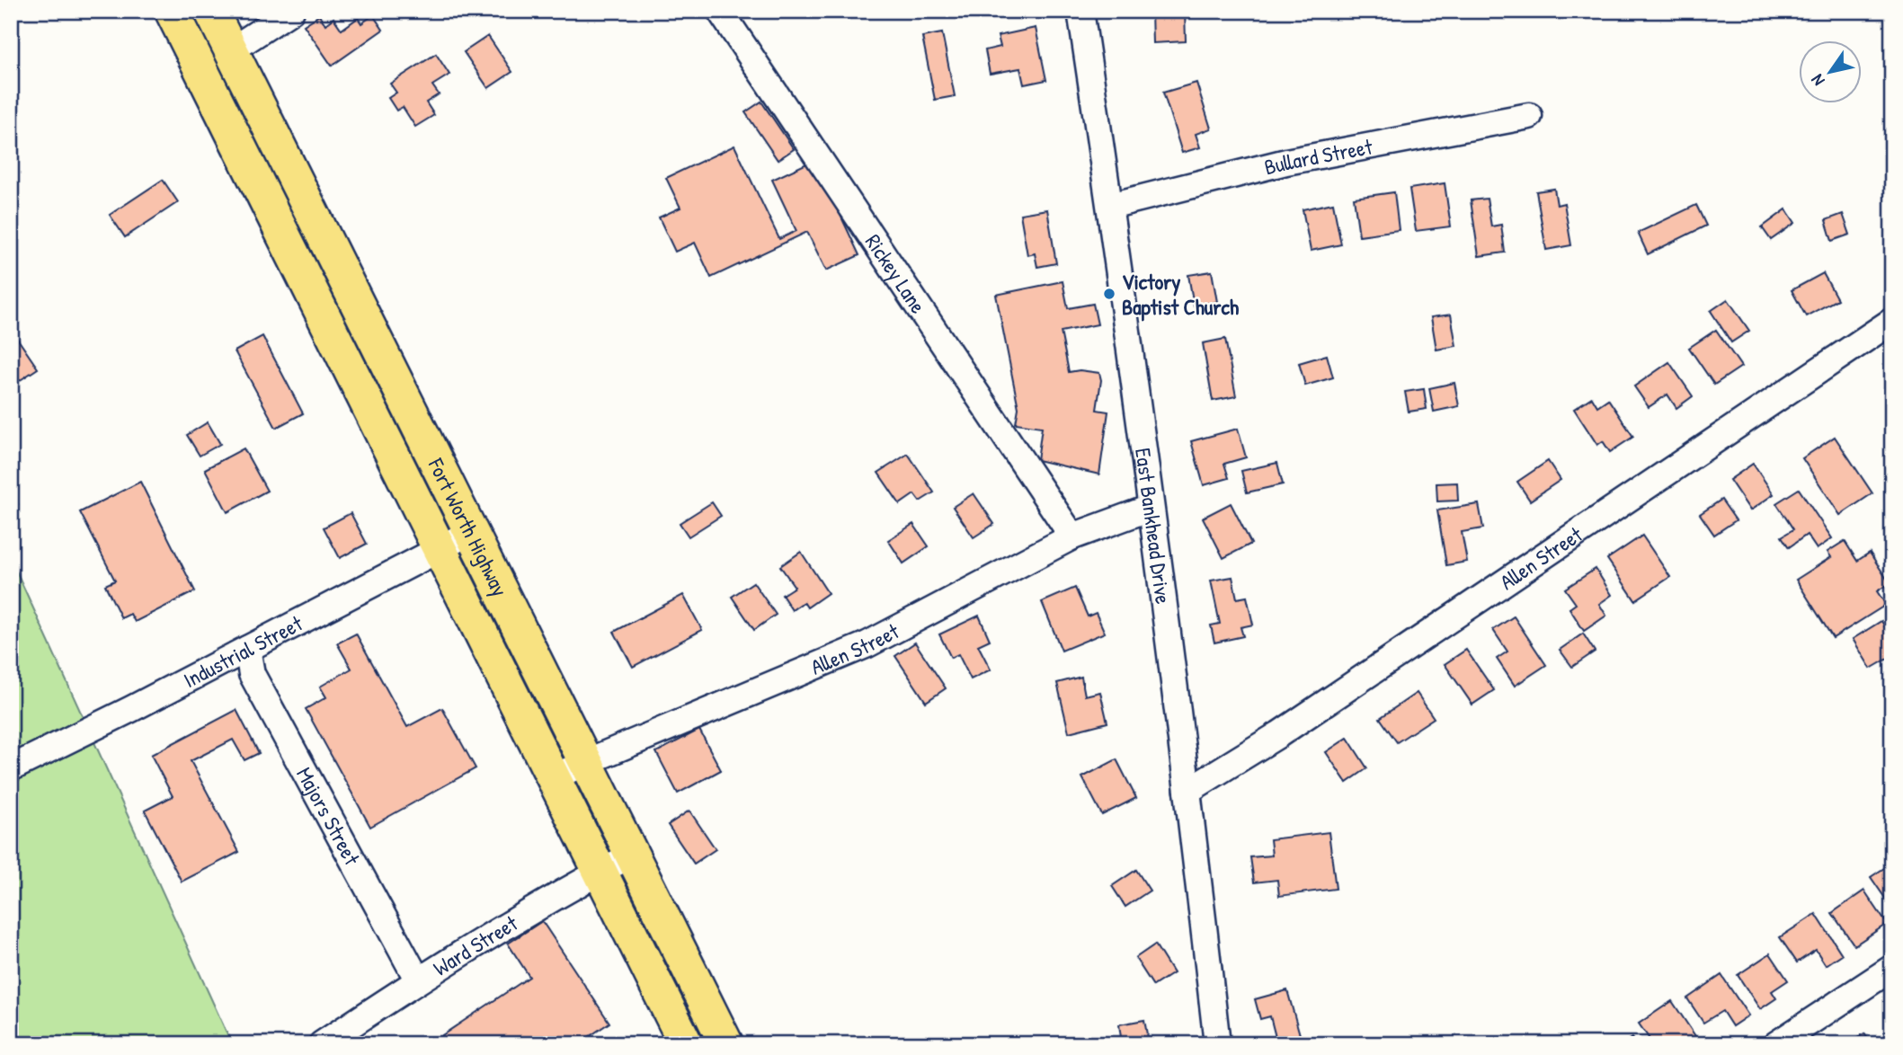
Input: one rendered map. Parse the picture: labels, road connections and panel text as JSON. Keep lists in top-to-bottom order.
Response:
{
  "streets": {
    "main road": ["Fort Worth Highway"],
    "street": [
      "Bullard Street",
      "Rickey Lane",
      "East Bankhead Drive",
      "Allen Street",
      "Industrial Street",
      "Majors Street",
      "Ward Street"
    ]
  },
  "crossings": [
    ["Bullard Street", "East Bankhead Drive"],
    ["Rickey Lane", "Allen Street"],
    ["East Bankhead Drive", "Allen Street"],
    ["Fort Worth Highway", "Allen Street"],
    ["Fort Worth Highway", "Industrial Street"],
    ["Fort Worth Highway", "Ward Street"],
    ["Industrial Street", "Majors Street"],
    ["Majors Street", "Ward Street"]
  ],
  "places": ["Victory Baptist Church"],
  "north": "bottom left"
}
